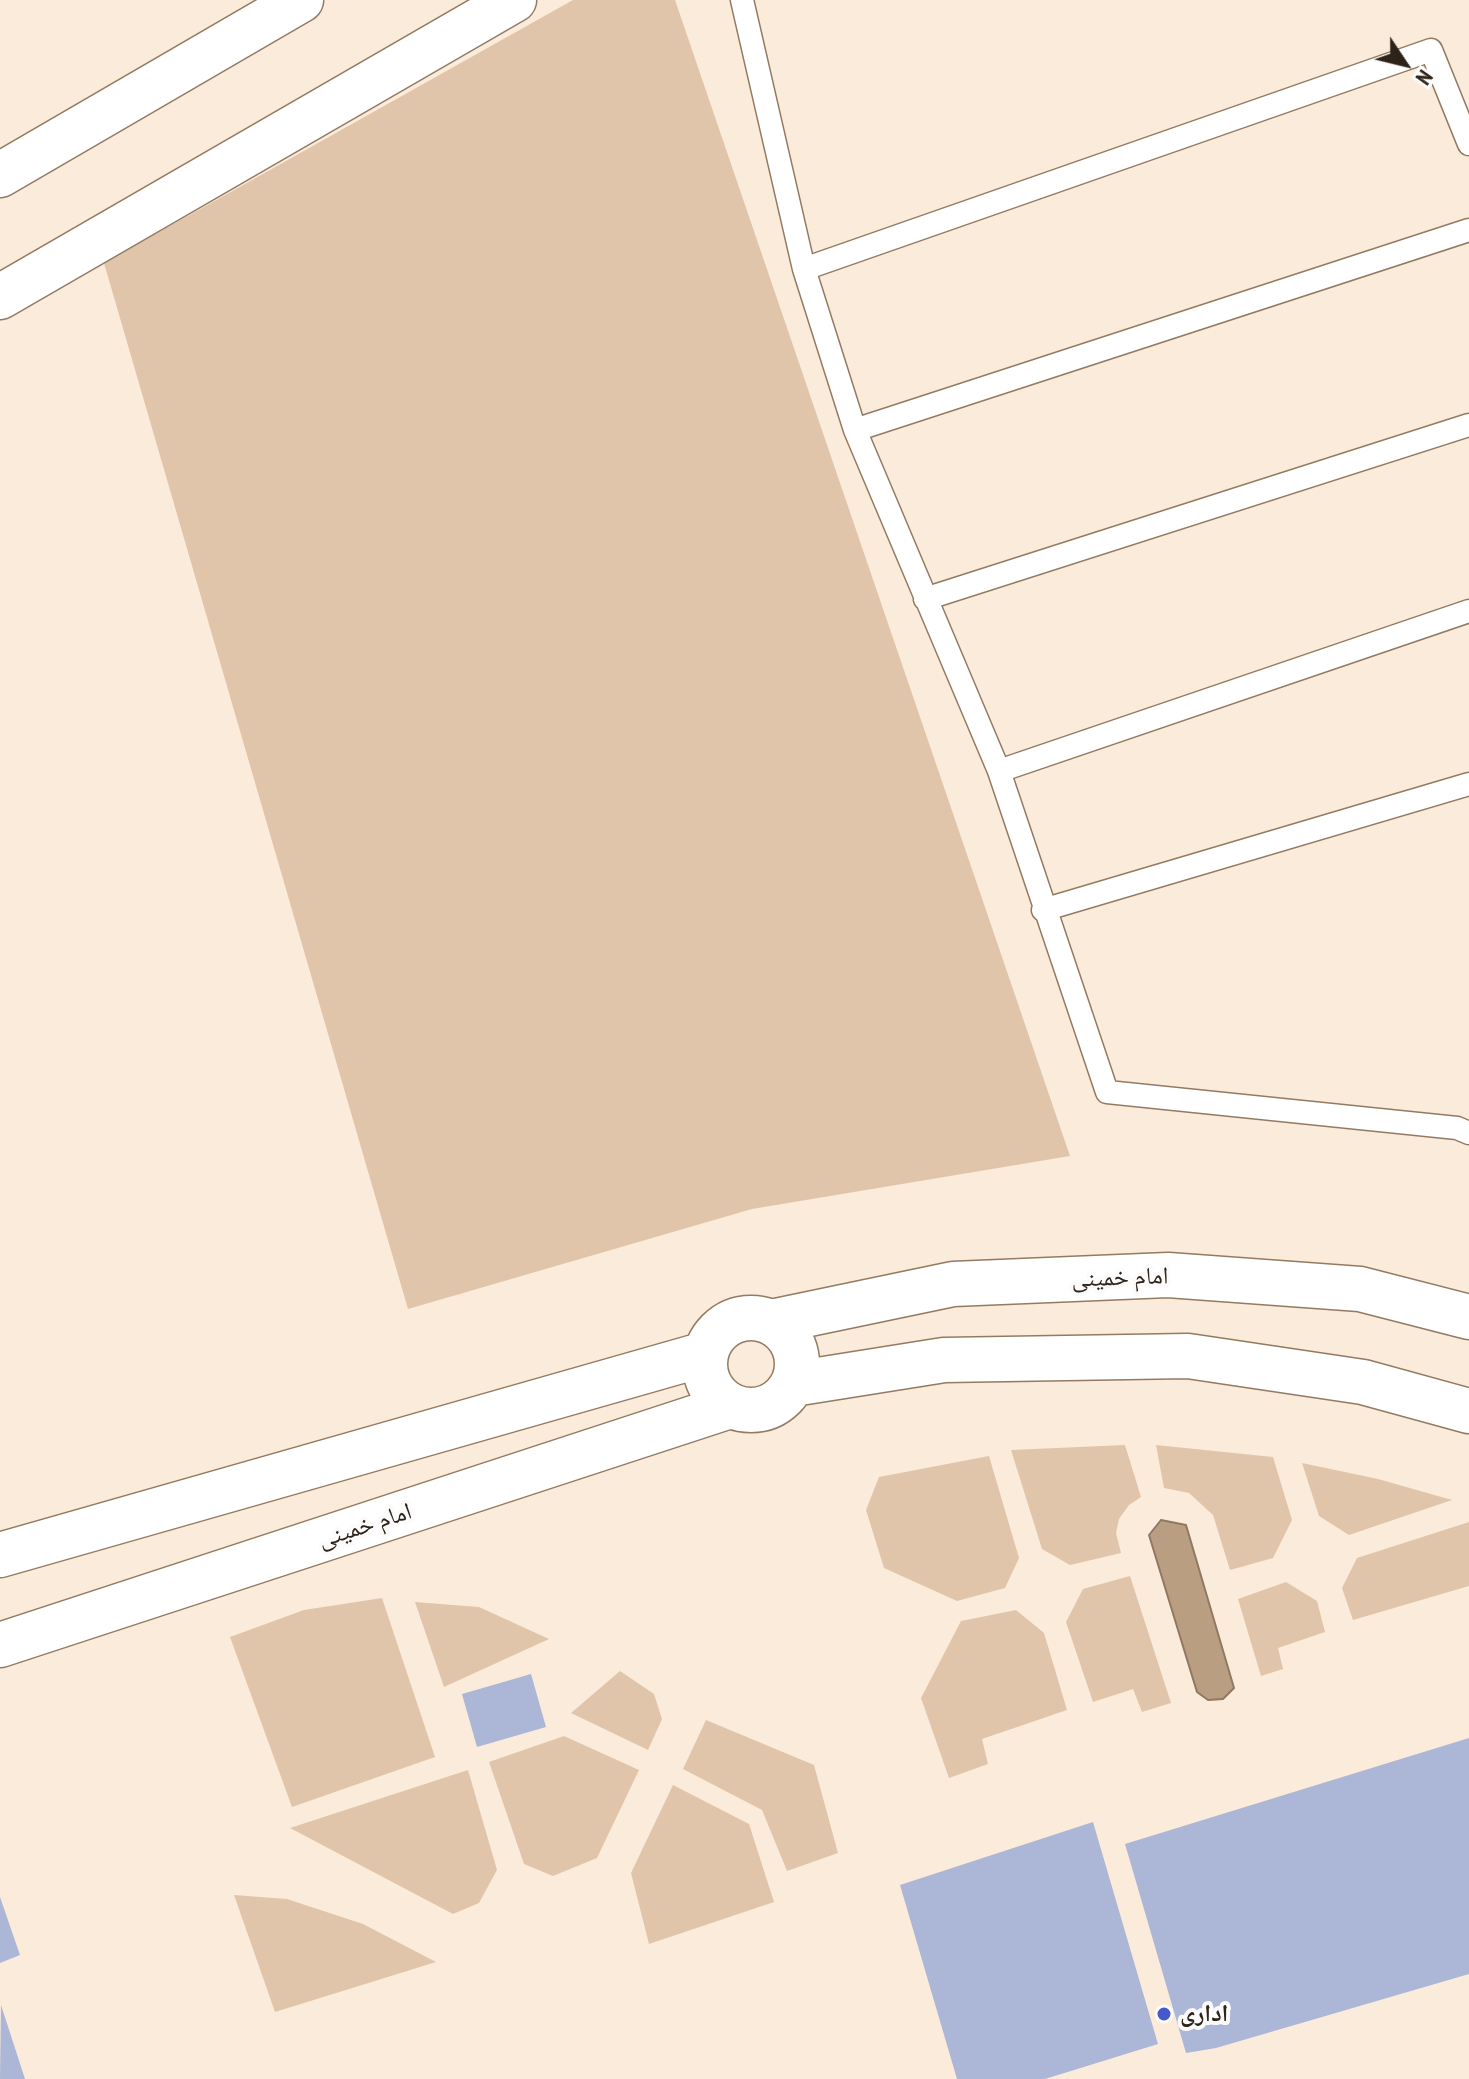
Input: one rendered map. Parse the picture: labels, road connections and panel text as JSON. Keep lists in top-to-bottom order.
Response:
{
  "streets": {
    "street": ["امام خمینی"]
  },
  "places": ["اداری"],
  "north": "bottom right"
}
